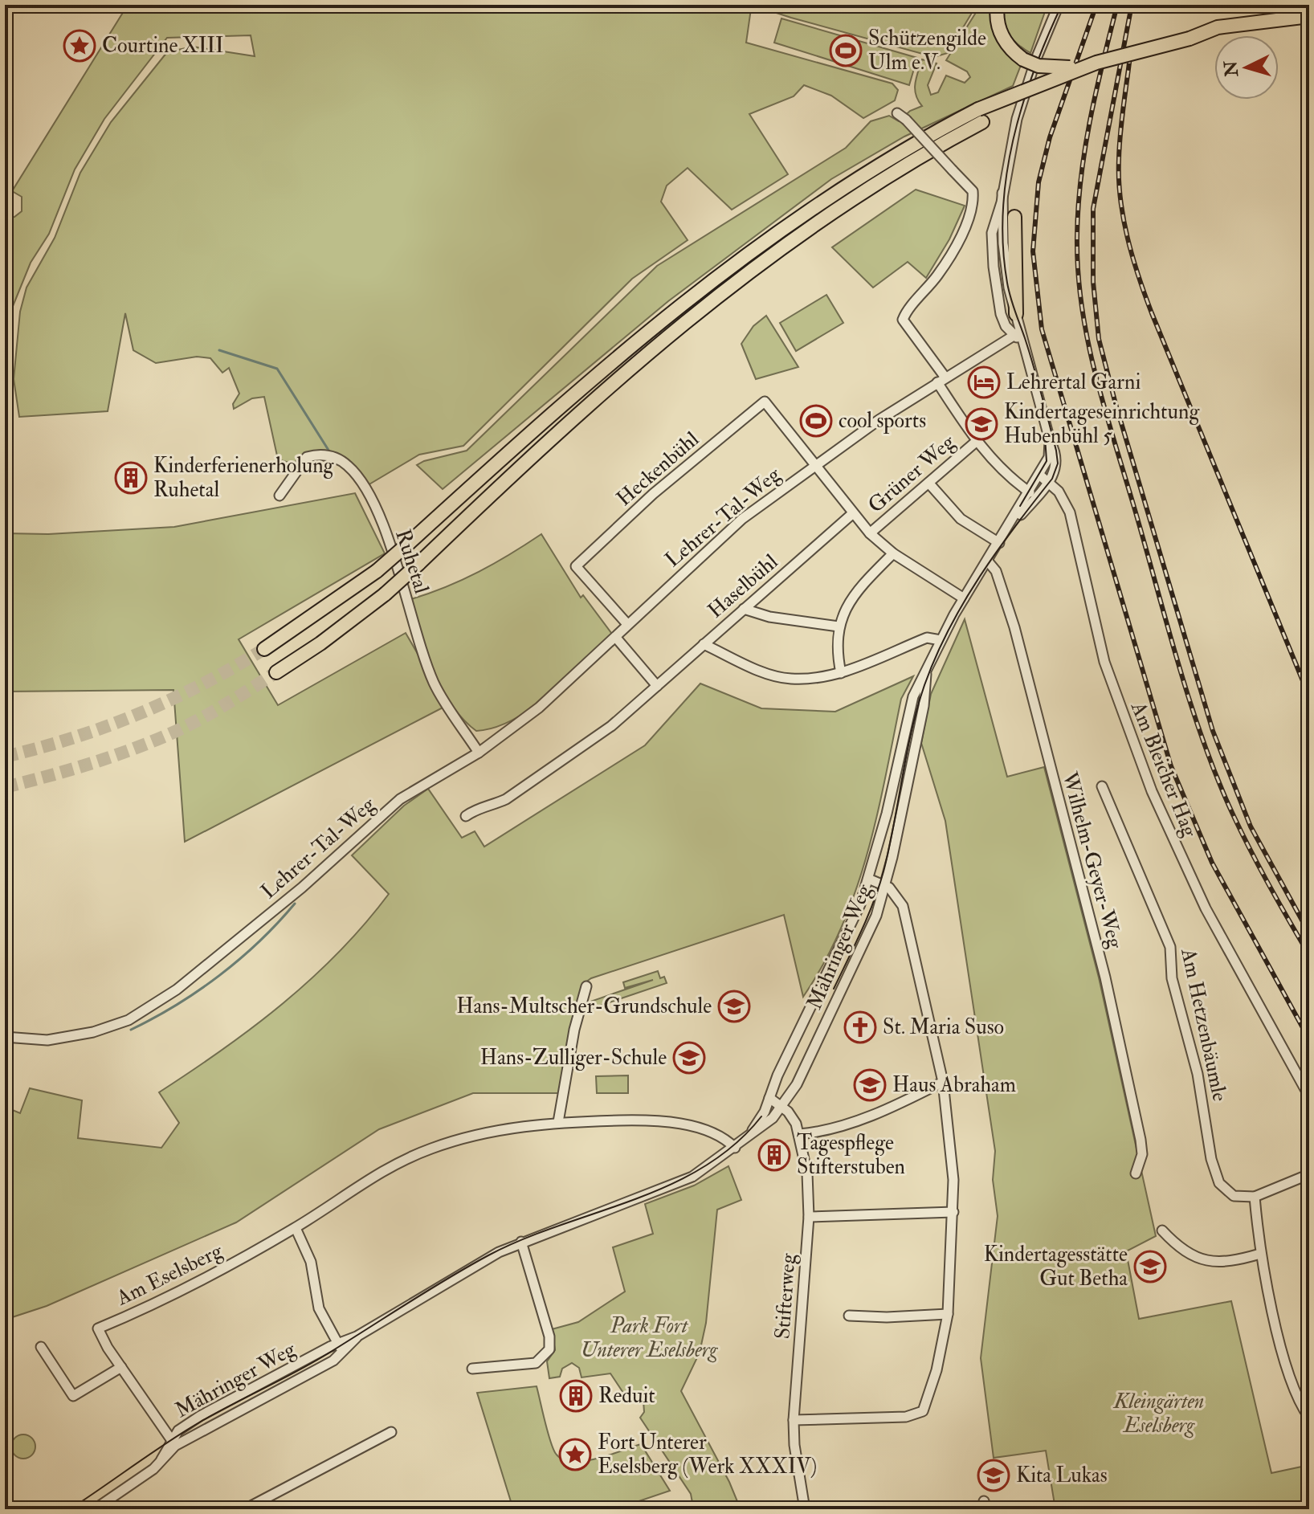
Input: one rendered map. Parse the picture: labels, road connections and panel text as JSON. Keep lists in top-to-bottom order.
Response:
{
  "streets": {
    "street": [
      "Heckenbühl",
      "Grüner Weg",
      "Lehrer-Tal-Weg",
      "Ruhetal",
      "Haselbühl",
      "Am Bleicher Hag",
      "Wilhelm-Geyer-Weg",
      "Mähringer Weg",
      "Am Hetzenbäumle",
      "Am Eselsberg",
      "Stifterweg"
    ]
  },
  "crossings": [
    ["Heckenbühl", "Lehrer-Tal-Weg"],
    ["Lehrer-Tal-Weg", "Ruhetal"],
    ["Am Bleicher Hag", "Mähringer Weg"],
    ["Wilhelm-Geyer-Weg", "Mähringer Weg"],
    ["Mähringer Weg", "Am Eselsberg"],
    ["Mähringer Weg", "Stifterweg"]
  ],
  "parks": ["Park Fort Unterer Eselsberg", "Kleingärten Eselsberg"],
  "places": {
    "place": ["Courtine XIII", "Fort Unterer Eselsberg (Werk XXXIV)"],
    "sports": ["Schützengilde Ulm e.V.", "cool sports"],
    "hotel": ["Lehrertal Garni"],
    "school or university": [
      "Kindertageseinrichtung Hubenbühl 5",
      "Hans-Multscher-Grundschule",
      "Hans-Zulliger-Schule",
      "Haus Abraham",
      "Kindertagesstätte Gut Betha",
      "Kita Lukas"
    ],
    "building": ["Kinderferienerholung Ruhetal", "Tagespflege Stifterstuben", "Reduit"],
    "church": ["St. Maria Suso"]
  },
  "north": "left"
}
